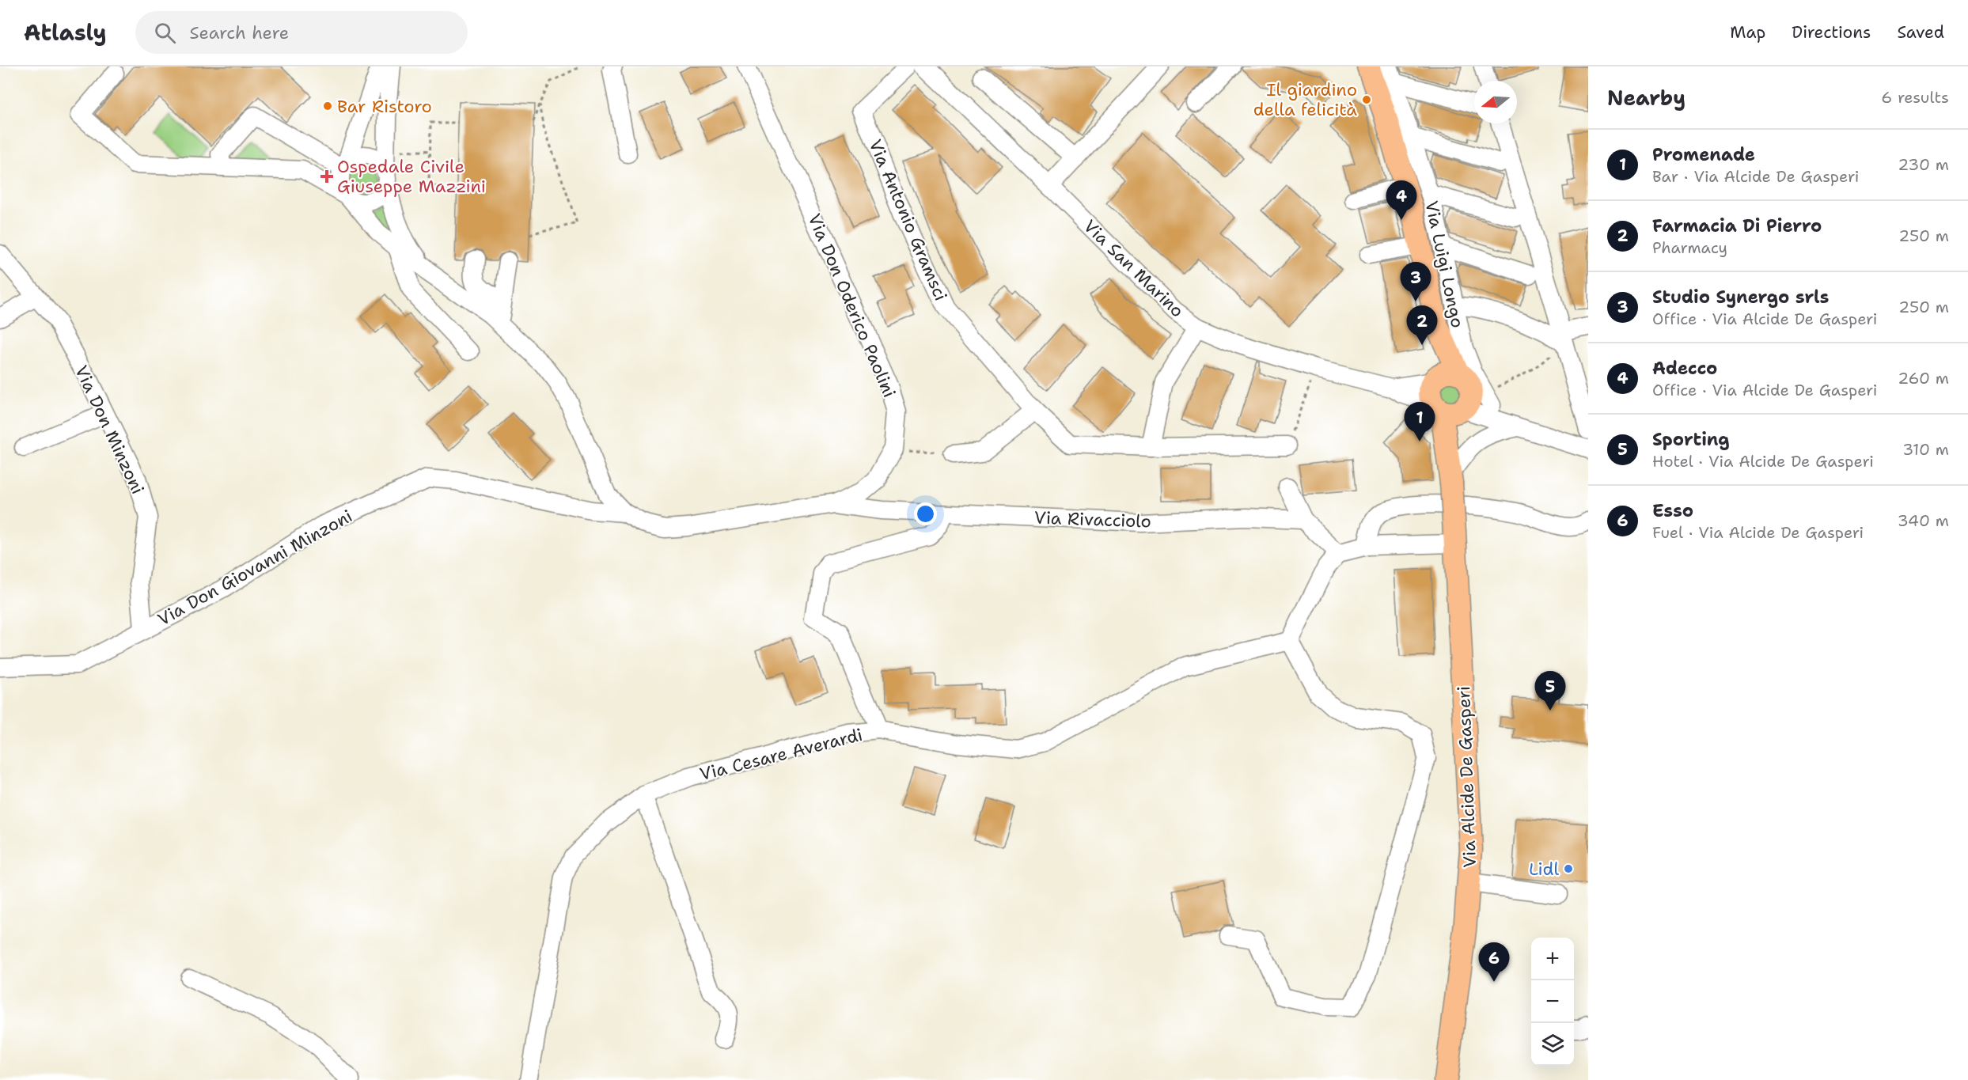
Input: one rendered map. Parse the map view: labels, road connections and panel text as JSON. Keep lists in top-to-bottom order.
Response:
{
  "streets": {
    "main road": ["Via Alcide De Gasperi"],
    "street": [
      "Via Antonio Gramsci",
      "Via Luigi Longo",
      "Via San Marino",
      "Via Don Oderico Paolini",
      "Via Don Minzoni",
      "Via Rivacciolo",
      "Via Don Giovanni Minzoni",
      "Via Cesare Averardi"
    ]
  },
  "crossings": [
    ["Via Luigi Longo", "Via San Marino"],
    ["Via Luigi Longo", "Via Alcide De Gasperi"],
    ["Via San Marino", "Via Alcide De Gasperi"],
    ["Via Don Oderico Paolini", "Via Rivacciolo"],
    ["Via Don Oderico Paolini", "Via Don Giovanni Minzoni"],
    ["Via Don Minzoni", "Via Don Giovanni Minzoni"]
  ],
  "places": {
    "other": ["Il giardino della felicità", "Bar Ristoro", "Lidl"],
    "health": ["Ospedale Civile Giuseppe Mazzini"]
  },
  "north": "left",
  "page": {
    "header": "Atlasly",
    "search": "Search here",
    "nav": ["Map", "Directions", "Saved"],
    "heading": ["Nearby", "6 results"],
    "list": [
      {
        "mark": "1",
        "name": "Promenade",
        "note": "Bar · Via Alcide De Gasperi",
        "value": "230 m"
      },
      {
        "mark": "2",
        "name": "Farmacia Di Pierro",
        "note": "Pharmacy",
        "value": "250 m"
      },
      {
        "mark": "3",
        "name": "Studio Synergo srls",
        "note": "Office · Via Alcide De Gasperi",
        "value": "250 m"
      },
      {
        "mark": "4",
        "name": "Adecco",
        "note": "Office · Via Alcide De Gasperi",
        "value": "260 m"
      },
      {
        "mark": "5",
        "name": "Sporting",
        "note": "Hotel · Via Alcide De Gasperi",
        "value": "310 m"
      },
      {
        "mark": "6",
        "name": "Esso",
        "note": "Fuel · Via Alcide De Gasperi",
        "value": "340 m"
      }
    ],
    "pins": [
      "4",
      "3",
      "2",
      "1",
      "5",
      "6"
    ],
    "map_buttons": ["+", "−"]
  }
}
